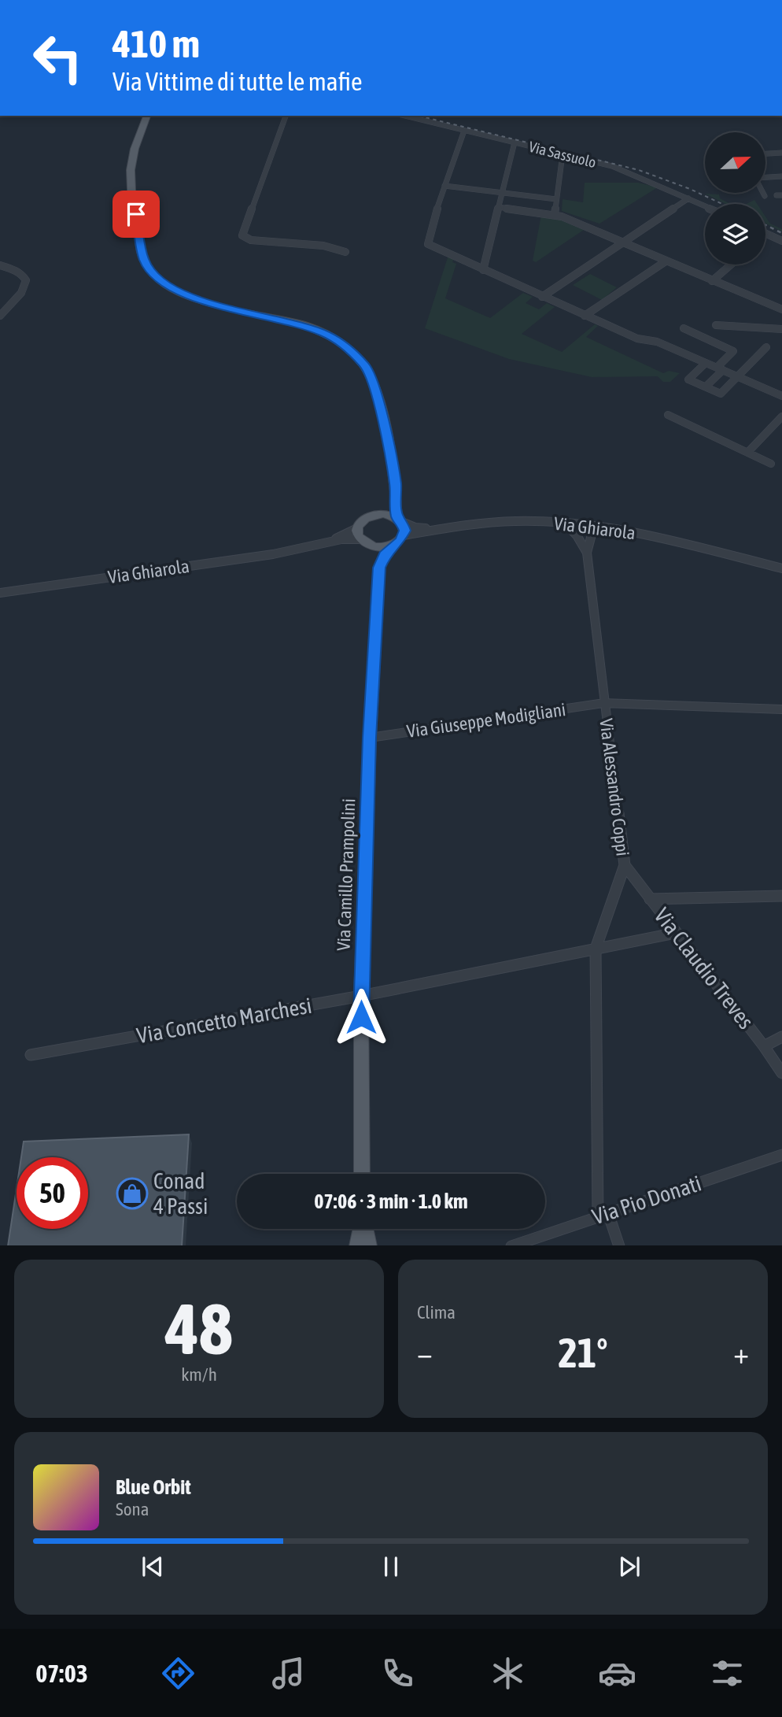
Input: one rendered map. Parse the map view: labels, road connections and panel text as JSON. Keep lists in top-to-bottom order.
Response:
{
  "streets": {
    "main road": ["Via Camillo Prampolini"],
    "street": [
      "Via Sassuolo",
      "Via Ghiarola",
      "Via Giuseppe Modigliani",
      "Via Alessandro Coppi",
      "Via Claudio Treves",
      "Via Concetto Marchesi",
      "Via Pio Donati"
    ]
  },
  "crossings": [
    ["Via Ghiarola", "Via Alessandro Coppi"],
    ["Via Ghiarola", "Via Camillo Prampolini"],
    ["Via Giuseppe Modigliani", "Via Alessandro Coppi"],
    ["Via Giuseppe Modigliani", "Via Camillo Prampolini"],
    ["Via Alessandro Coppi", "Via Claudio Treves"],
    ["Via Alessandro Coppi", "Via Concetto Marchesi"],
    ["Via Alessandro Coppi", "Via Pio Donati"],
    ["Via Camillo Prampolini", "Via Concetto Marchesi"],
    ["Via Claudio Treves", "Via Concetto Marchesi"]
  ],
  "places": {
    "shop": ["Conad 4 Passi"]
  },
  "north": "right",
  "page": {
    "turn": ["410 m", "Via Vittime di tutte le mafie"],
    "limit": "50",
    "trip": "07:06 · 3 min · 1.0 km",
    "tile": [
      ["48", "km/h"],
      "Clima"
    ],
    "heat": ["−", "21°", "+"],
    "song": ["Blue Orbit", "Sona"],
    "tabs": "07:03"
  }
}
